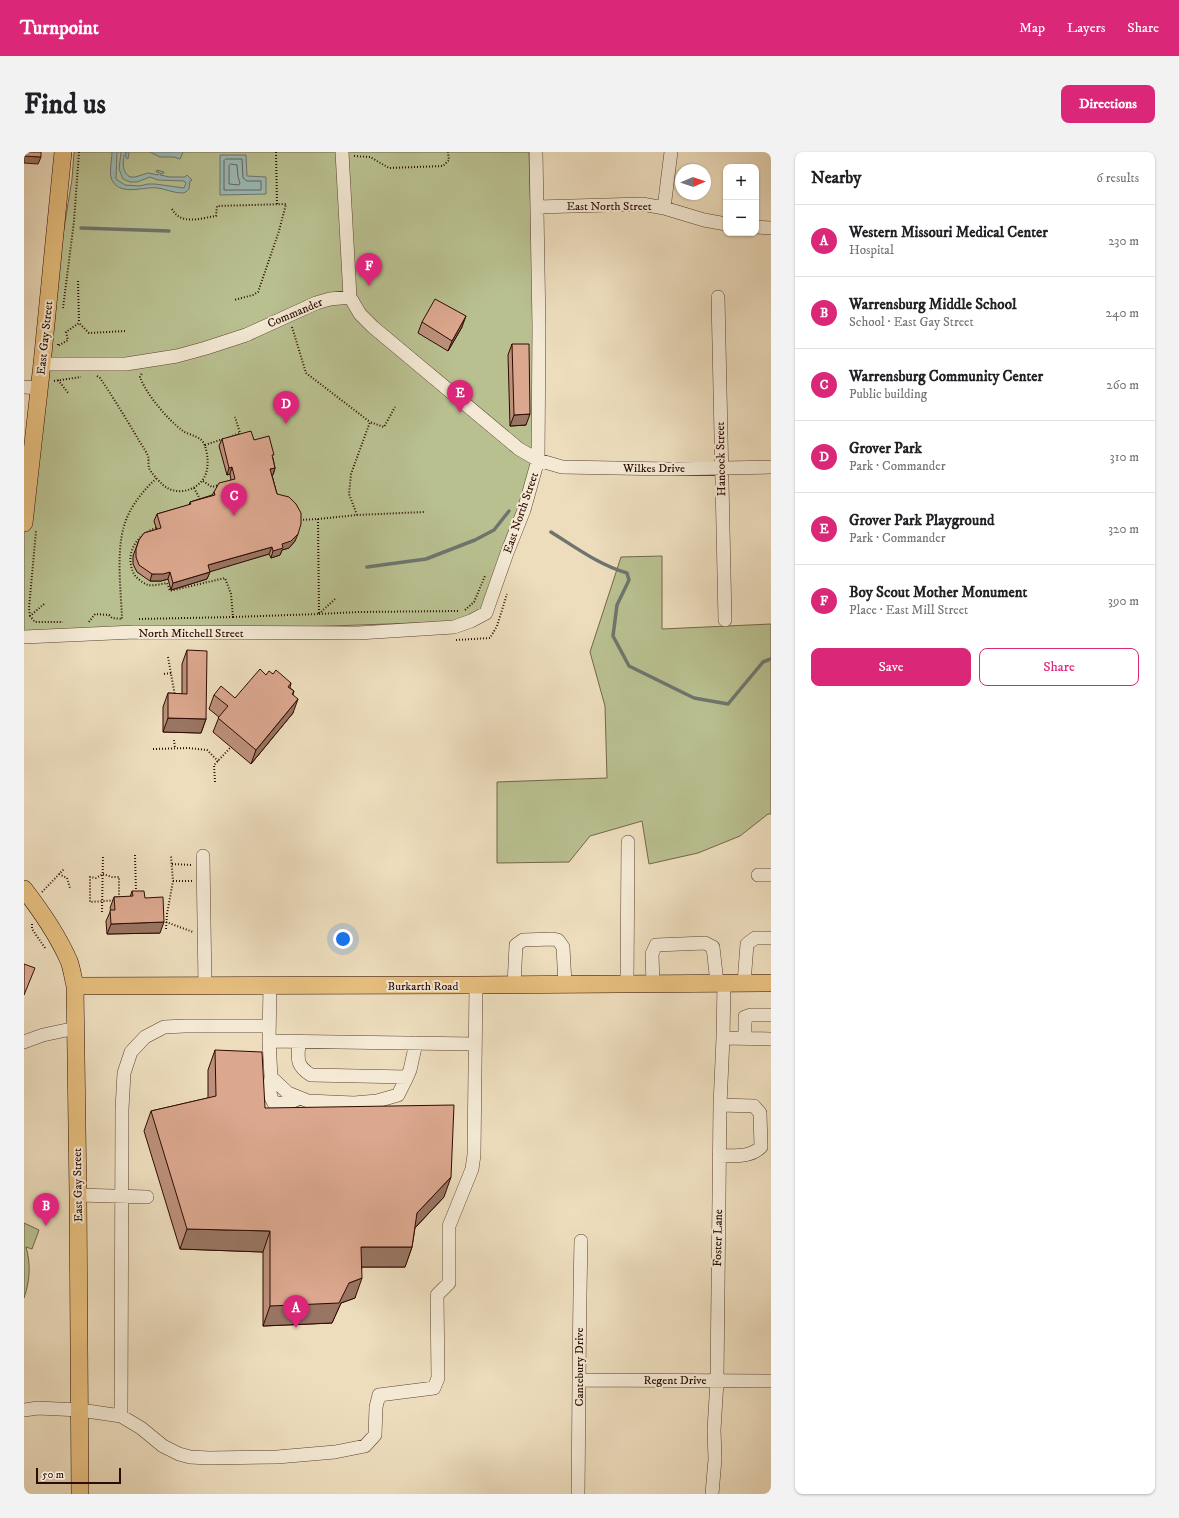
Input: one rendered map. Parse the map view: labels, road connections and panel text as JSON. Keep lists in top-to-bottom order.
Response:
{
  "streets": {
    "main road": ["East Gay Street", "Burkarth Road"],
    "street": [
      "East North Street",
      "Commander",
      "Hancock Street",
      "Wilkes Drive",
      "North Mitchell Street",
      "Foster Lane",
      "Cantebury Drive",
      "Regent Drive"
    ]
  },
  "crossings": [
    ["East North Street", "Wilkes Drive"],
    ["East North Street", "North Mitchell Street"],
    ["Commander", "East Gay Street"],
    ["East Gay Street", "Burkarth Road"],
    ["Hancock Street", "Wilkes Drive"],
    ["Burkarth Road", "Foster Lane"],
    ["Foster Lane", "Regent Drive"],
    ["Cantebury Drive", "Regent Drive"]
  ],
  "scale_bar": "50 m",
  "north": "right",
  "page": {
    "header": "Turnpoint",
    "nav": ["Map", "Layers", "Share"],
    "buttons": [
      "Directions",
      ["Save", "Share"]
    ],
    "title": "Find us",
    "heading": ["Nearby", "6 results"],
    "map_buttons": ["+", "−"],
    "list": [
      {
        "mark": "A",
        "name": "Western Missouri Medical Center",
        "note": "Hospital",
        "value": "230 m"
      },
      {
        "mark": "B",
        "name": "Warrensburg Middle School",
        "note": "School · East Gay Street",
        "value": "240 m"
      },
      {
        "mark": "C",
        "name": "Warrensburg Community Center",
        "note": "Public building",
        "value": "260 m"
      },
      {
        "mark": "D",
        "name": "Grover Park",
        "note": "Park · Commander",
        "value": "310 m"
      },
      {
        "mark": "E",
        "name": "Grover Park Playground",
        "note": "Park · Commander",
        "value": "320 m"
      },
      {
        "mark": "F",
        "name": "Boy Scout Mother Monument",
        "note": "Place · East Mill Street",
        "value": "390 m"
      }
    ],
    "pins": [
      "F",
      "E",
      "D",
      "C",
      "B",
      "A"
    ],
    "scale": "50 m"
  }
}
